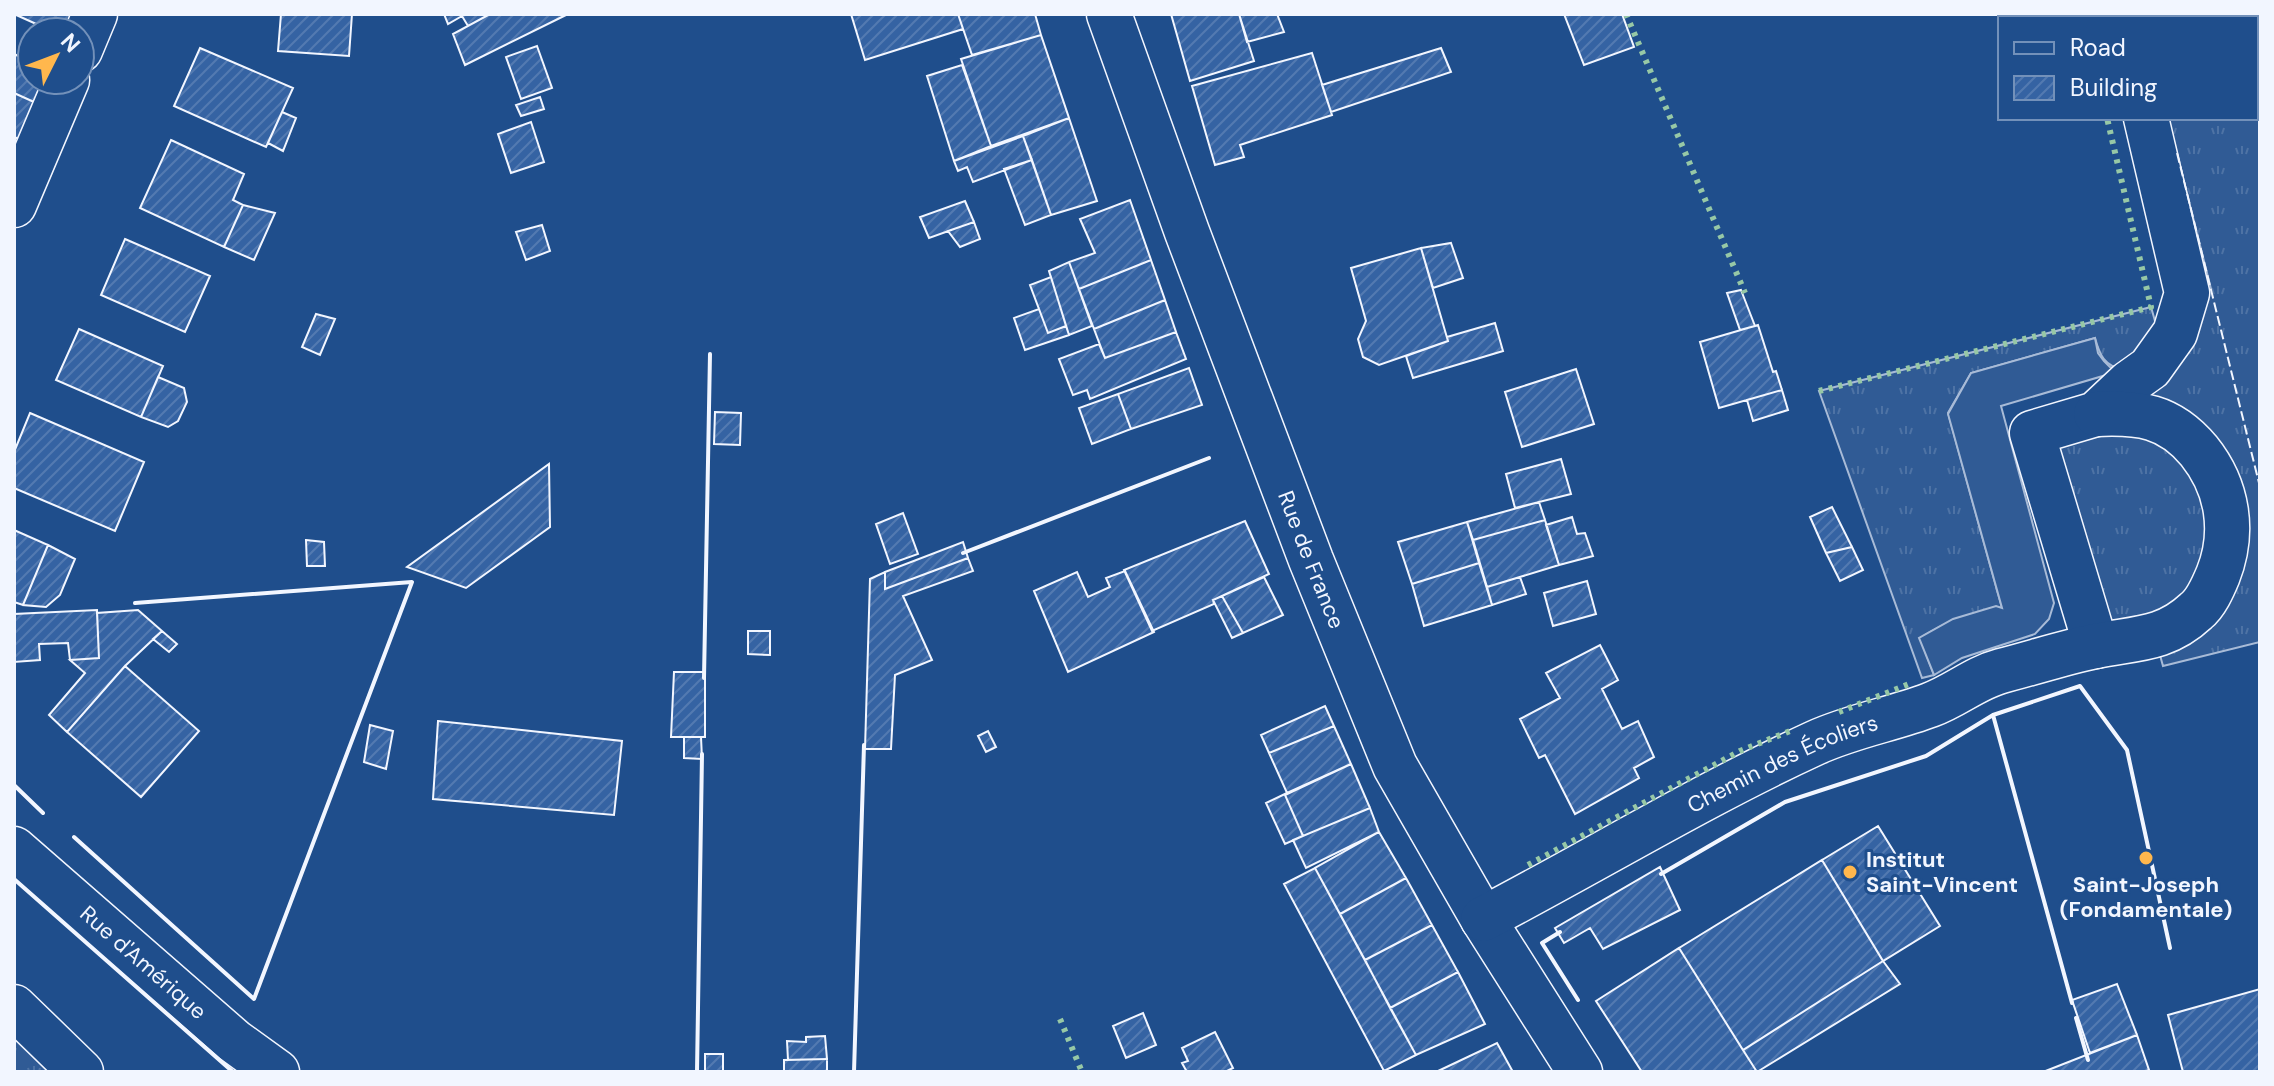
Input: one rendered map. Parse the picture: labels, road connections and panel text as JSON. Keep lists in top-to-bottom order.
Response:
{
  "streets": {
    "street": ["Rue de France", "Chemin des Écoliers", "Rue d'Amérique"]
  },
  "crossings": [
    ["Rue de France", "Chemin des Écoliers"]
  ],
  "places": ["Saint-Joseph (Fondamentale)", "Institut Saint-Vincent"],
  "legend": ["Road", "Building"],
  "north": "top right"
}
